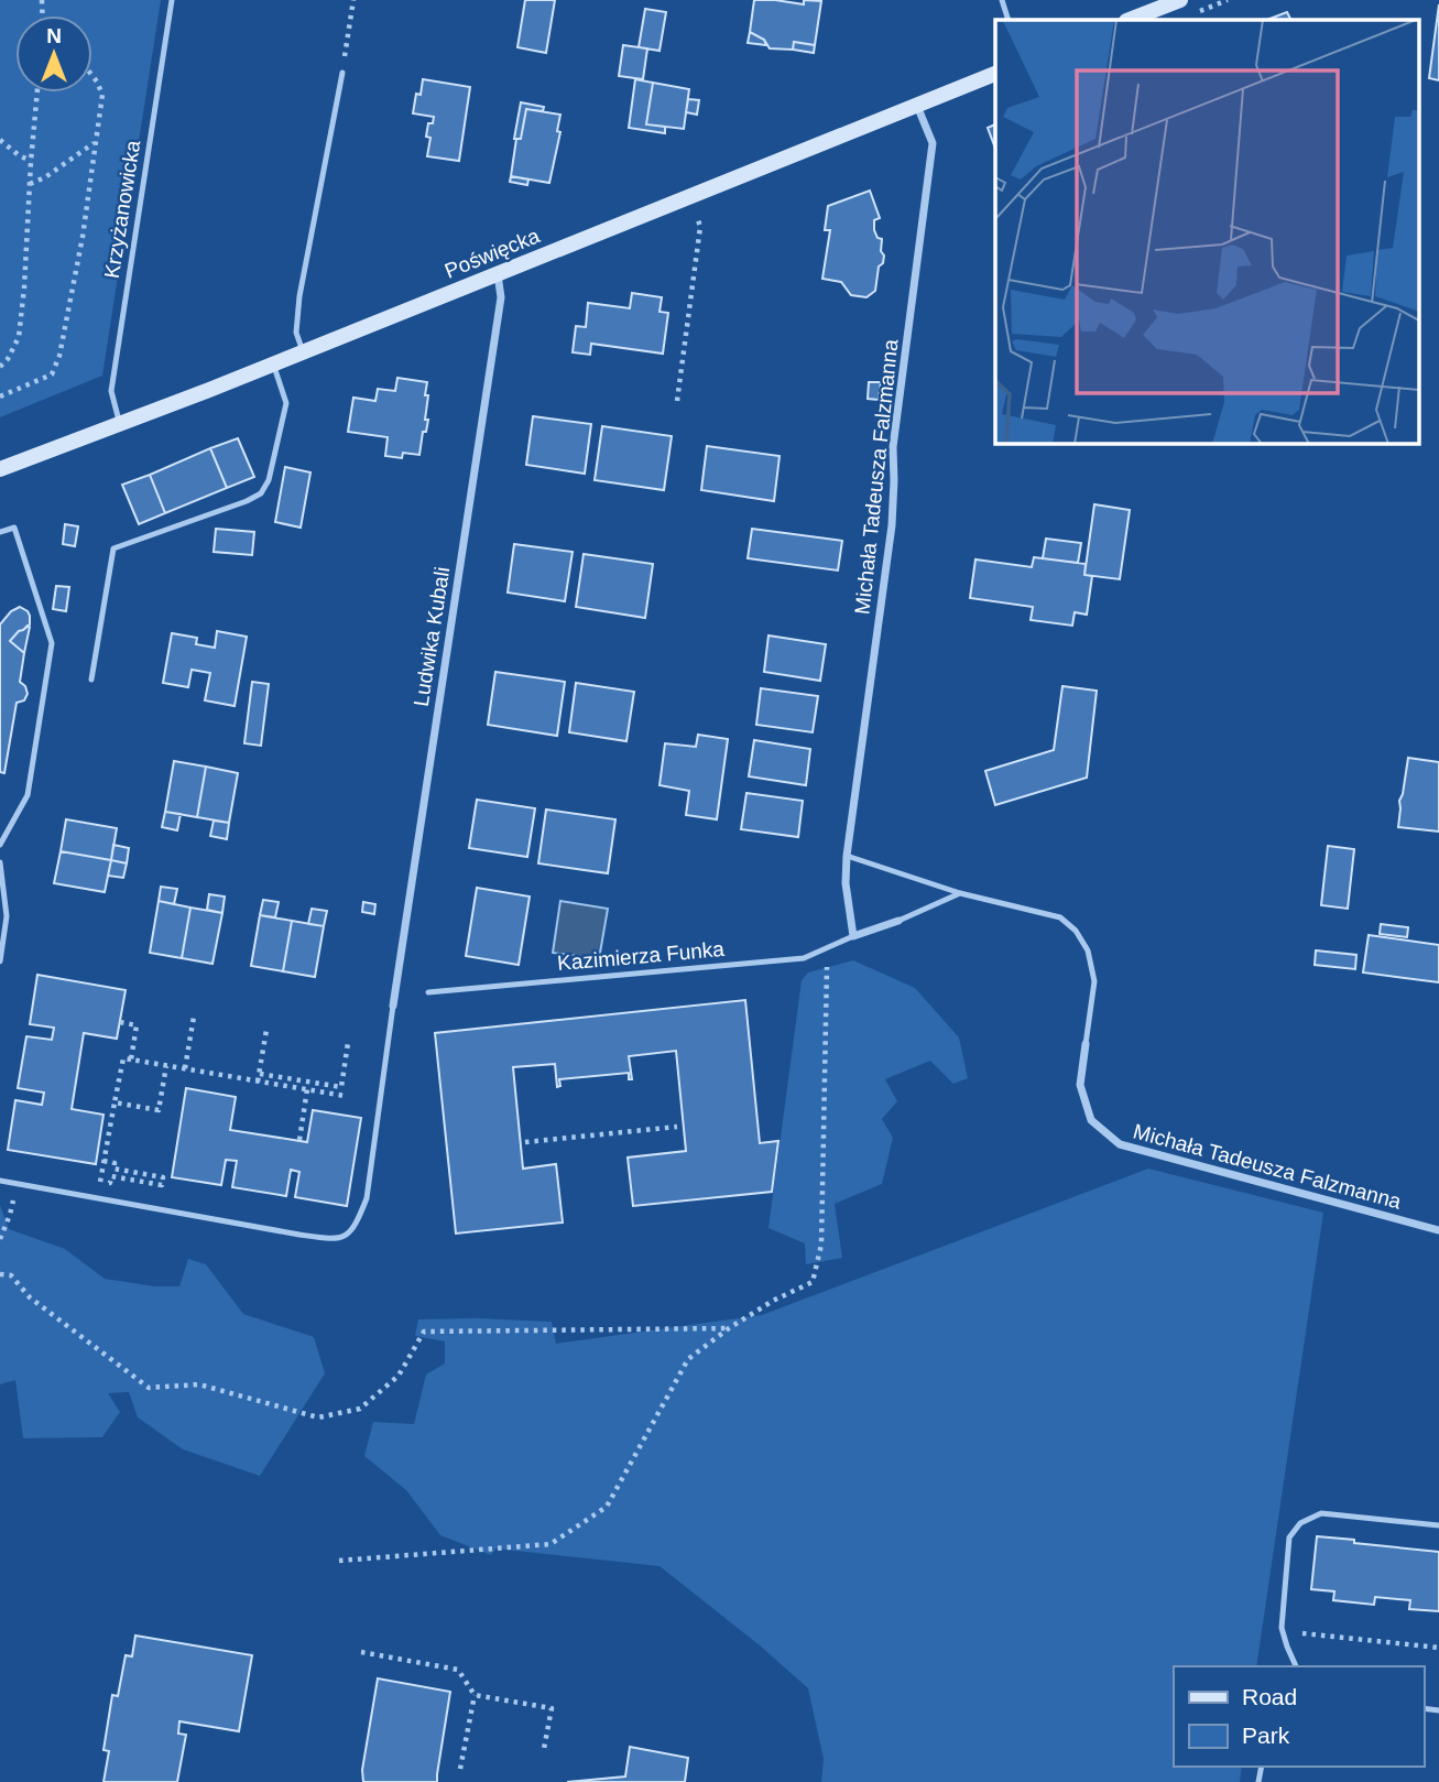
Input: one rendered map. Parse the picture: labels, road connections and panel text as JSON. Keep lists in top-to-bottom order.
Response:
{
  "streets": {
    "street": ["Poświęcka", "Michała Tadeusza Falzmanna", "Ludwika Kubali"],
    "lane": ["Krzyżanowicka", "Kazimierza Funka"]
  },
  "crossings": [
    ["Krzyżanowicka", "Poświęcka"],
    ["Poświęcka", "Michała Tadeusza Falzmanna"],
    ["Poświęcka", "Ludwika Kubali"],
    ["Michała Tadeusza Falzmanna", "Kazimierza Funka"]
  ],
  "legend": ["Road", "Park"],
  "north": "top"
}
